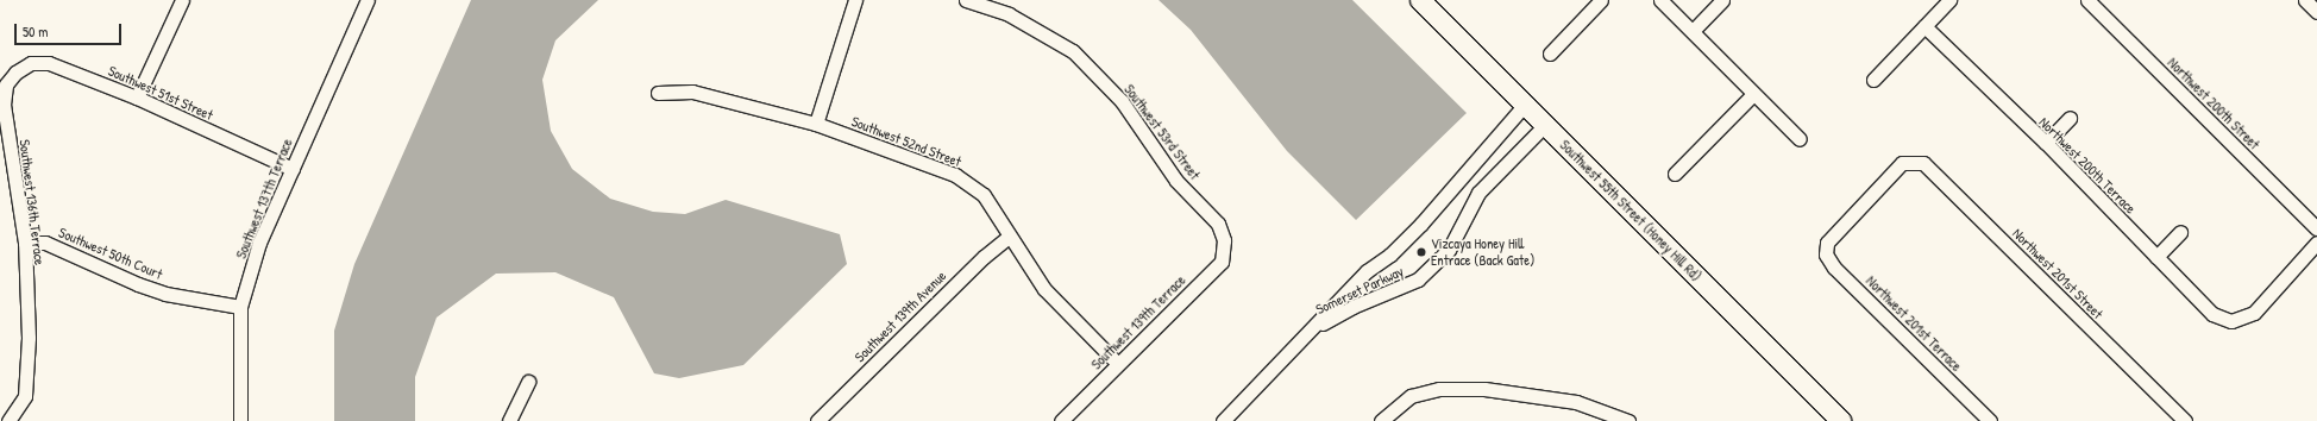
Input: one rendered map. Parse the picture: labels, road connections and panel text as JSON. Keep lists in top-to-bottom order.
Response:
{
  "streets": {
    "street": [
      "Southwest 51st Street",
      "Northwest 200th Street",
      "Southwest 53rd Street",
      "Southwest 52nd Street",
      "Northwest 200th Terrace",
      "Southwest 137th Terrace",
      "Southwest 136th Terrace",
      "Southwest 55th Street (Honey Hill Rd)",
      "Southwest 50th Court",
      "Northwest 201st Street",
      "Somerset Parkway",
      "Southwest 139th Avenue",
      "Southwest 139th Terrace",
      "Northwest 201st Terrace"
    ]
  },
  "crossings": [
    ["Southwest 51st Street", "Southwest 137th Terrace"],
    ["Southwest 51st Street", "Southwest 136th Terrace"],
    ["Southwest 53rd Street", "Southwest 139th Terrace"],
    ["Southwest 52nd Street", "Southwest 139th Avenue"],
    ["Southwest 52nd Street", "Southwest 139th Terrace"],
    ["Southwest 137th Terrace", "Southwest 50th Court"],
    ["Southwest 136th Terrace", "Southwest 50th Court"],
    ["Southwest 55th Street (Honey Hill Rd)", "Somerset Parkway"],
    ["Northwest 201st Street", "Northwest 201st Terrace"]
  ],
  "places": ["Vizcaya Honey Hill Entrace (Back Gate)"],
  "scale_bar": "50 m"
}
